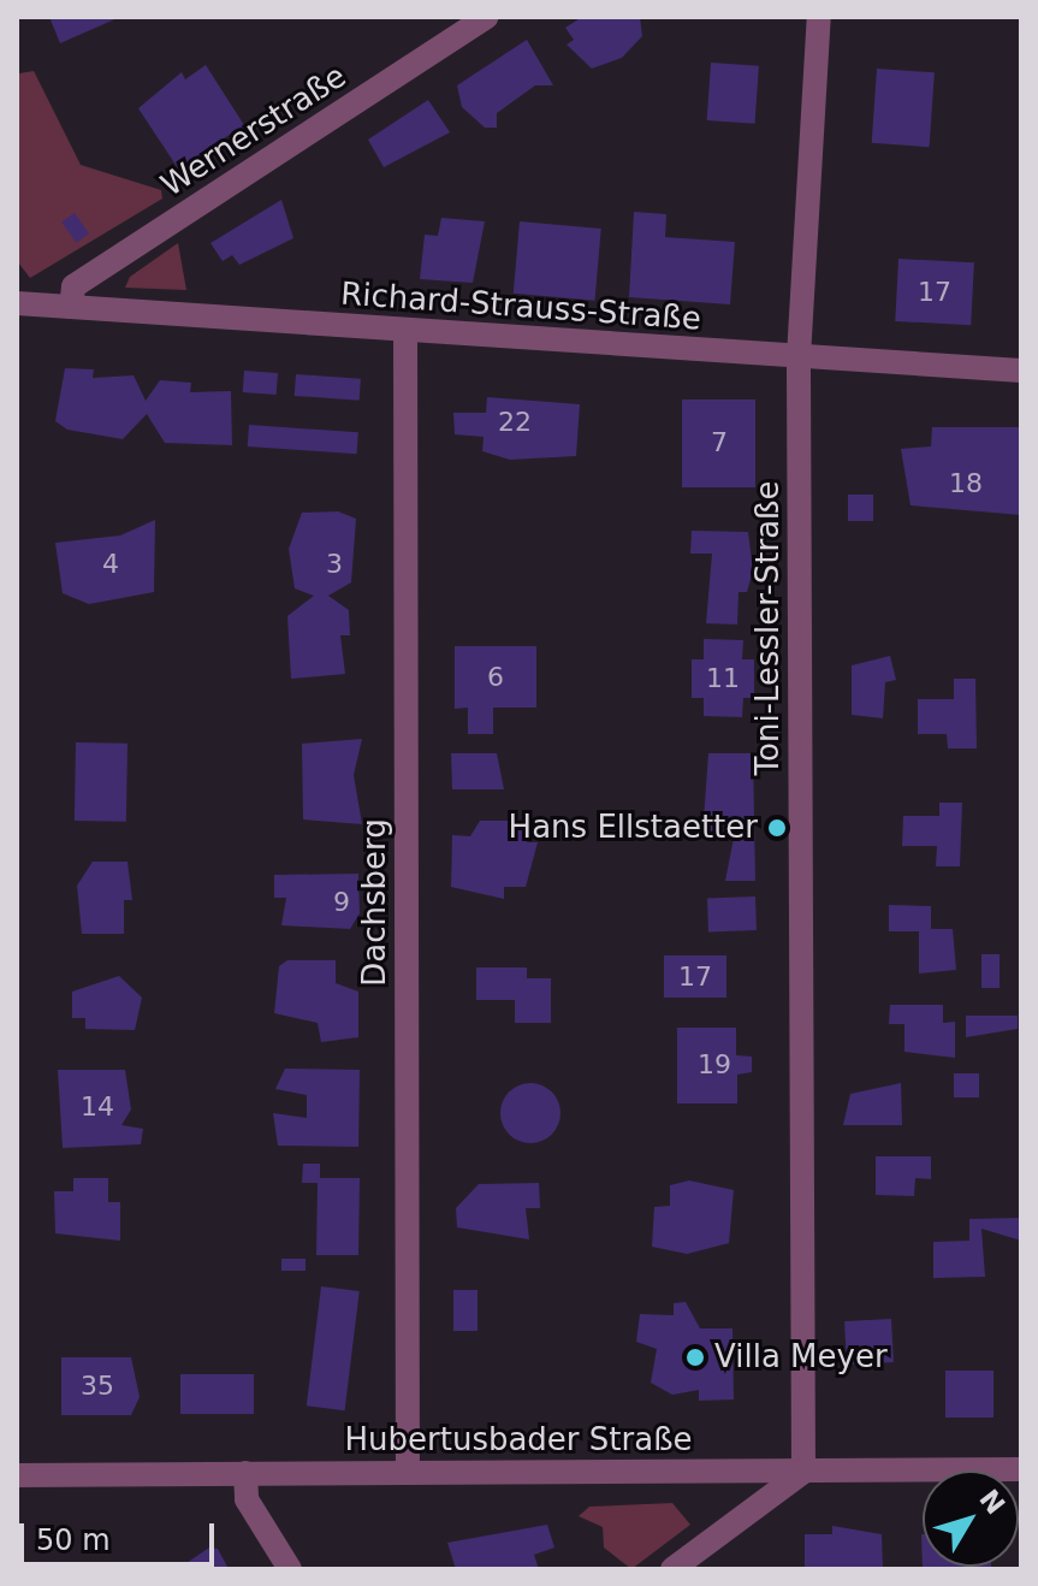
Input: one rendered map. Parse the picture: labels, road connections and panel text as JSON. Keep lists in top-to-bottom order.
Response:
{
  "streets": {
    "street": [
      "Wernerstraße",
      "Richard-Strauss-Straße",
      "Toni-Lessler-Straße",
      "Dachsberg",
      "Hubertusbader Straße"
    ]
  },
  "crossings": [
    ["Wernerstraße", "Richard-Strauss-Straße"],
    ["Richard-Strauss-Straße", "Toni-Lessler-Straße"],
    ["Richard-Strauss-Straße", "Dachsberg"],
    ["Toni-Lessler-Straße", "Hubertusbader Straße"],
    ["Dachsberg", "Hubertusbader Straße"]
  ],
  "places": ["Hans Ellstaetter", "Villa Meyer"],
  "house_numbers": [
    "17",
    "22",
    "7",
    "18",
    "4",
    "3",
    "6",
    "11",
    "9",
    "17",
    "19",
    "14",
    "35"
  ],
  "scale_bar": "50 m",
  "north": "top right"
}
